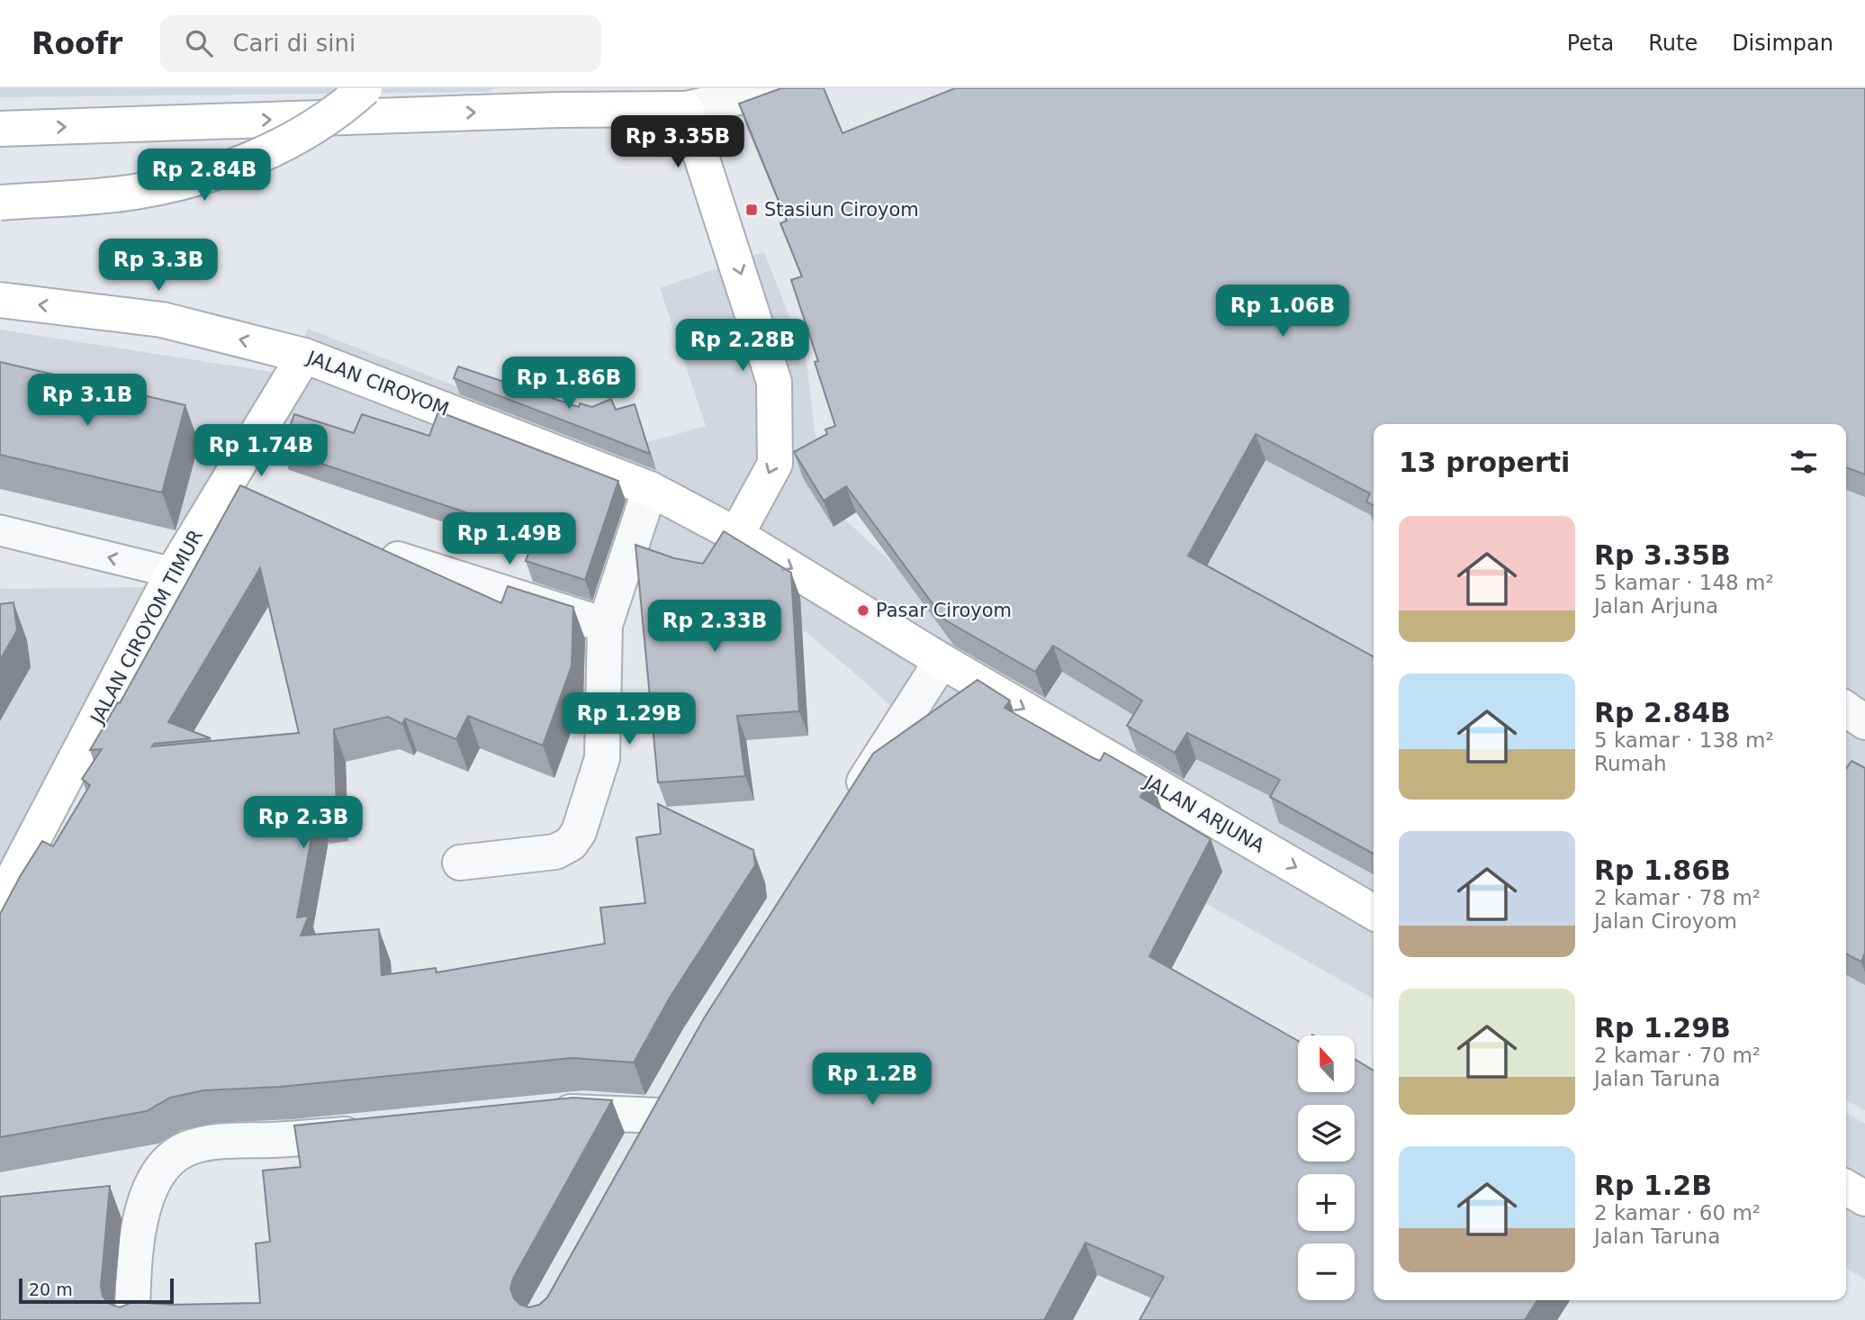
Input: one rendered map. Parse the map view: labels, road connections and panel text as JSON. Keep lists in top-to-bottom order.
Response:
{
  "streets": {
    "main road": ["JALAN CIROYOM", "JALAN CIROYOM TIMUR", "JALAN ARJUNA"]
  },
  "crossings": [
    ["JALAN CIROYOM", "JALAN CIROYOM TIMUR"],
    ["JALAN CIROYOM", "JALAN ARJUNA"]
  ],
  "one_way": ["JALAN ARJUNA"],
  "places": {
    "transit": ["Stasiun Ciroyom"],
    "other": ["Pasar Ciroyom"]
  },
  "scale_bar": "20 m",
  "north": "top",
  "page": {
    "header": "Roofr",
    "search": "Cari di sini",
    "nav": ["Peta", "Rute", "Disimpan"],
    "price": [
      "Rp 3.35B",
      "Rp 2.84B",
      "Rp 3.3B",
      "Rp 1.06B",
      "Rp 2.28B",
      "Rp 1.86B",
      "Rp 3.1B",
      "Rp 1.74B",
      "Rp 1.49B",
      "Rp 2.33B",
      "Rp 1.29B",
      "Rp 2.3B",
      "Rp 1.2B"
    ],
    "heading": "13 properti",
    "list": [
      {
        "name": "Rp 3.35B",
        "note": "5 kamar · 148 m² · Jalan Arjuna"
      },
      {
        "name": "Rp 2.84B",
        "note": "5 kamar · 138 m² · Rumah"
      },
      {
        "name": "Rp 1.86B",
        "note": "2 kamar · 78 m² · Jalan Ciroyom"
      },
      {
        "name": "Rp 1.29B",
        "note": "2 kamar · 70 m² · Jalan Taruna"
      },
      {
        "name": "Rp 1.2B",
        "note": "2 kamar · 60 m² · Jalan Taruna"
      }
    ],
    "map_buttons": ["+", "−"],
    "scale": "20 m"
  }
}
